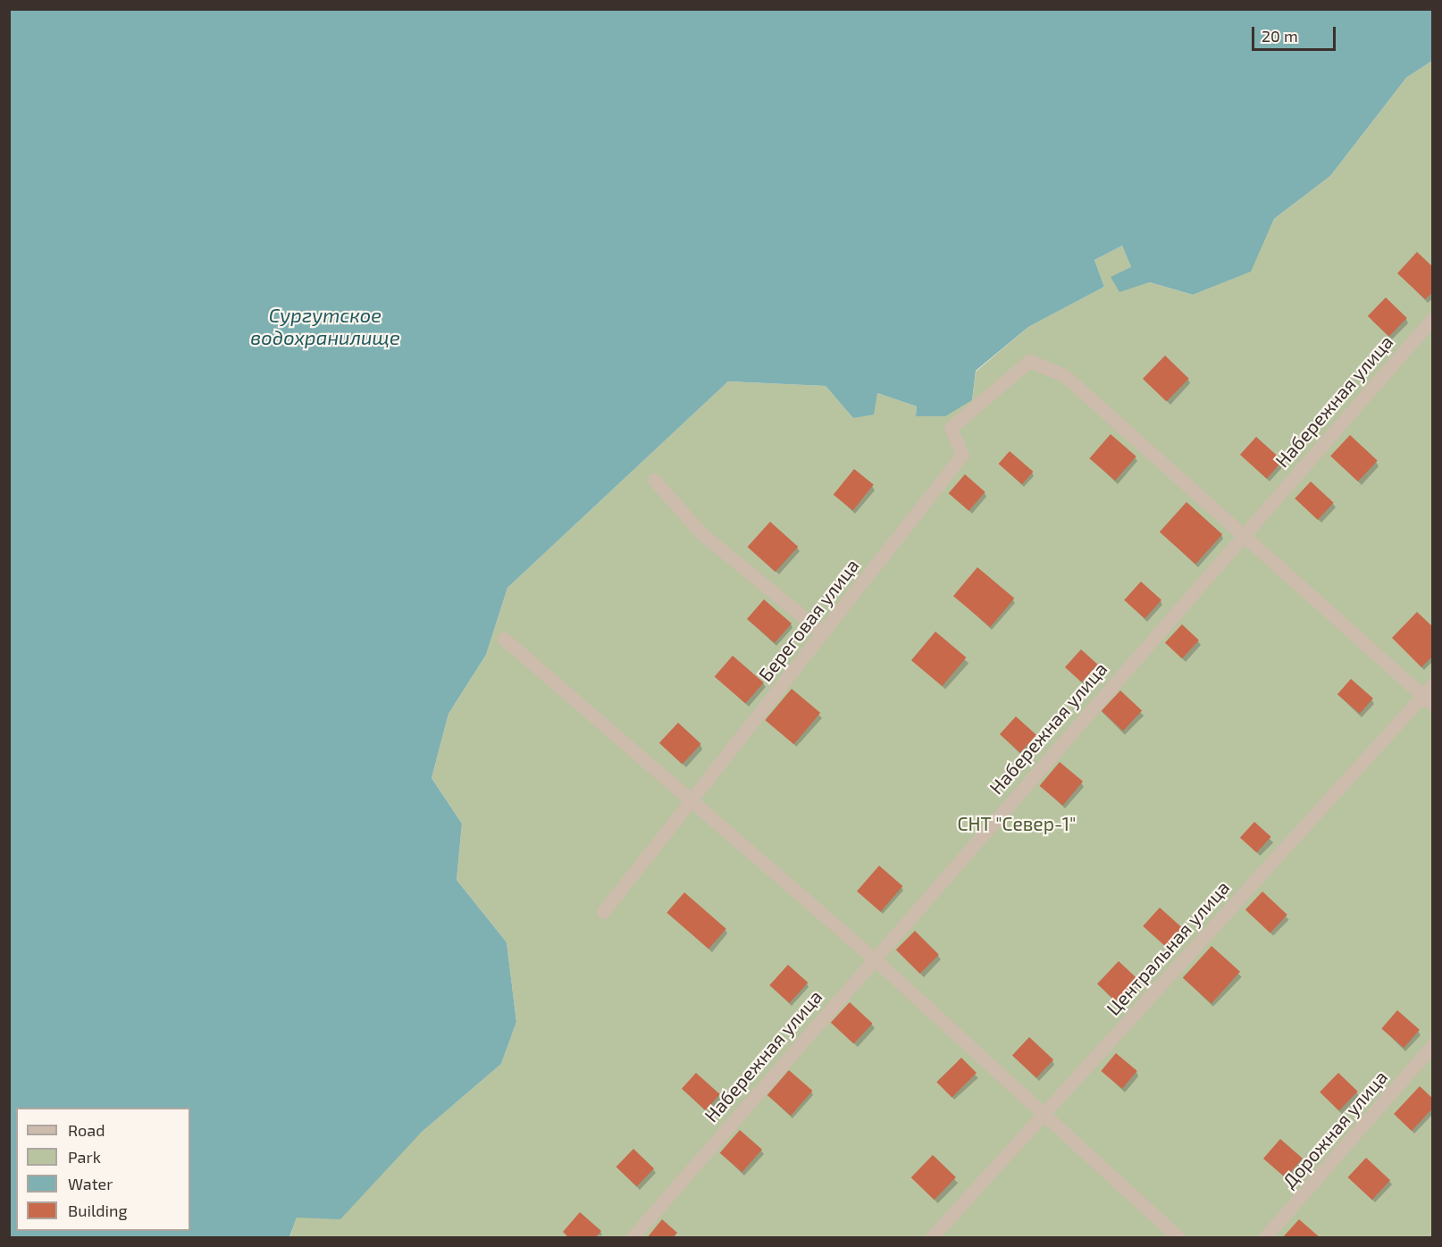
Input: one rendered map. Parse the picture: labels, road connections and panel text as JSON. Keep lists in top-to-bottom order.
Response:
{
  "streets": {
    "street": [
      "Набережная улица",
      "Береговая улица",
      "Центральная улица",
      "Дорожная улица"
    ]
  },
  "crossings": [
    ["Набережная улица", "Береговая улица"]
  ],
  "water": ["Сургутское водохранилище"],
  "parks": ["СНТ \"Север-1\""],
  "legend": [
    "Road",
    "Park",
    "Water",
    "Building"
  ],
  "scale_bar": "20 m"
}
